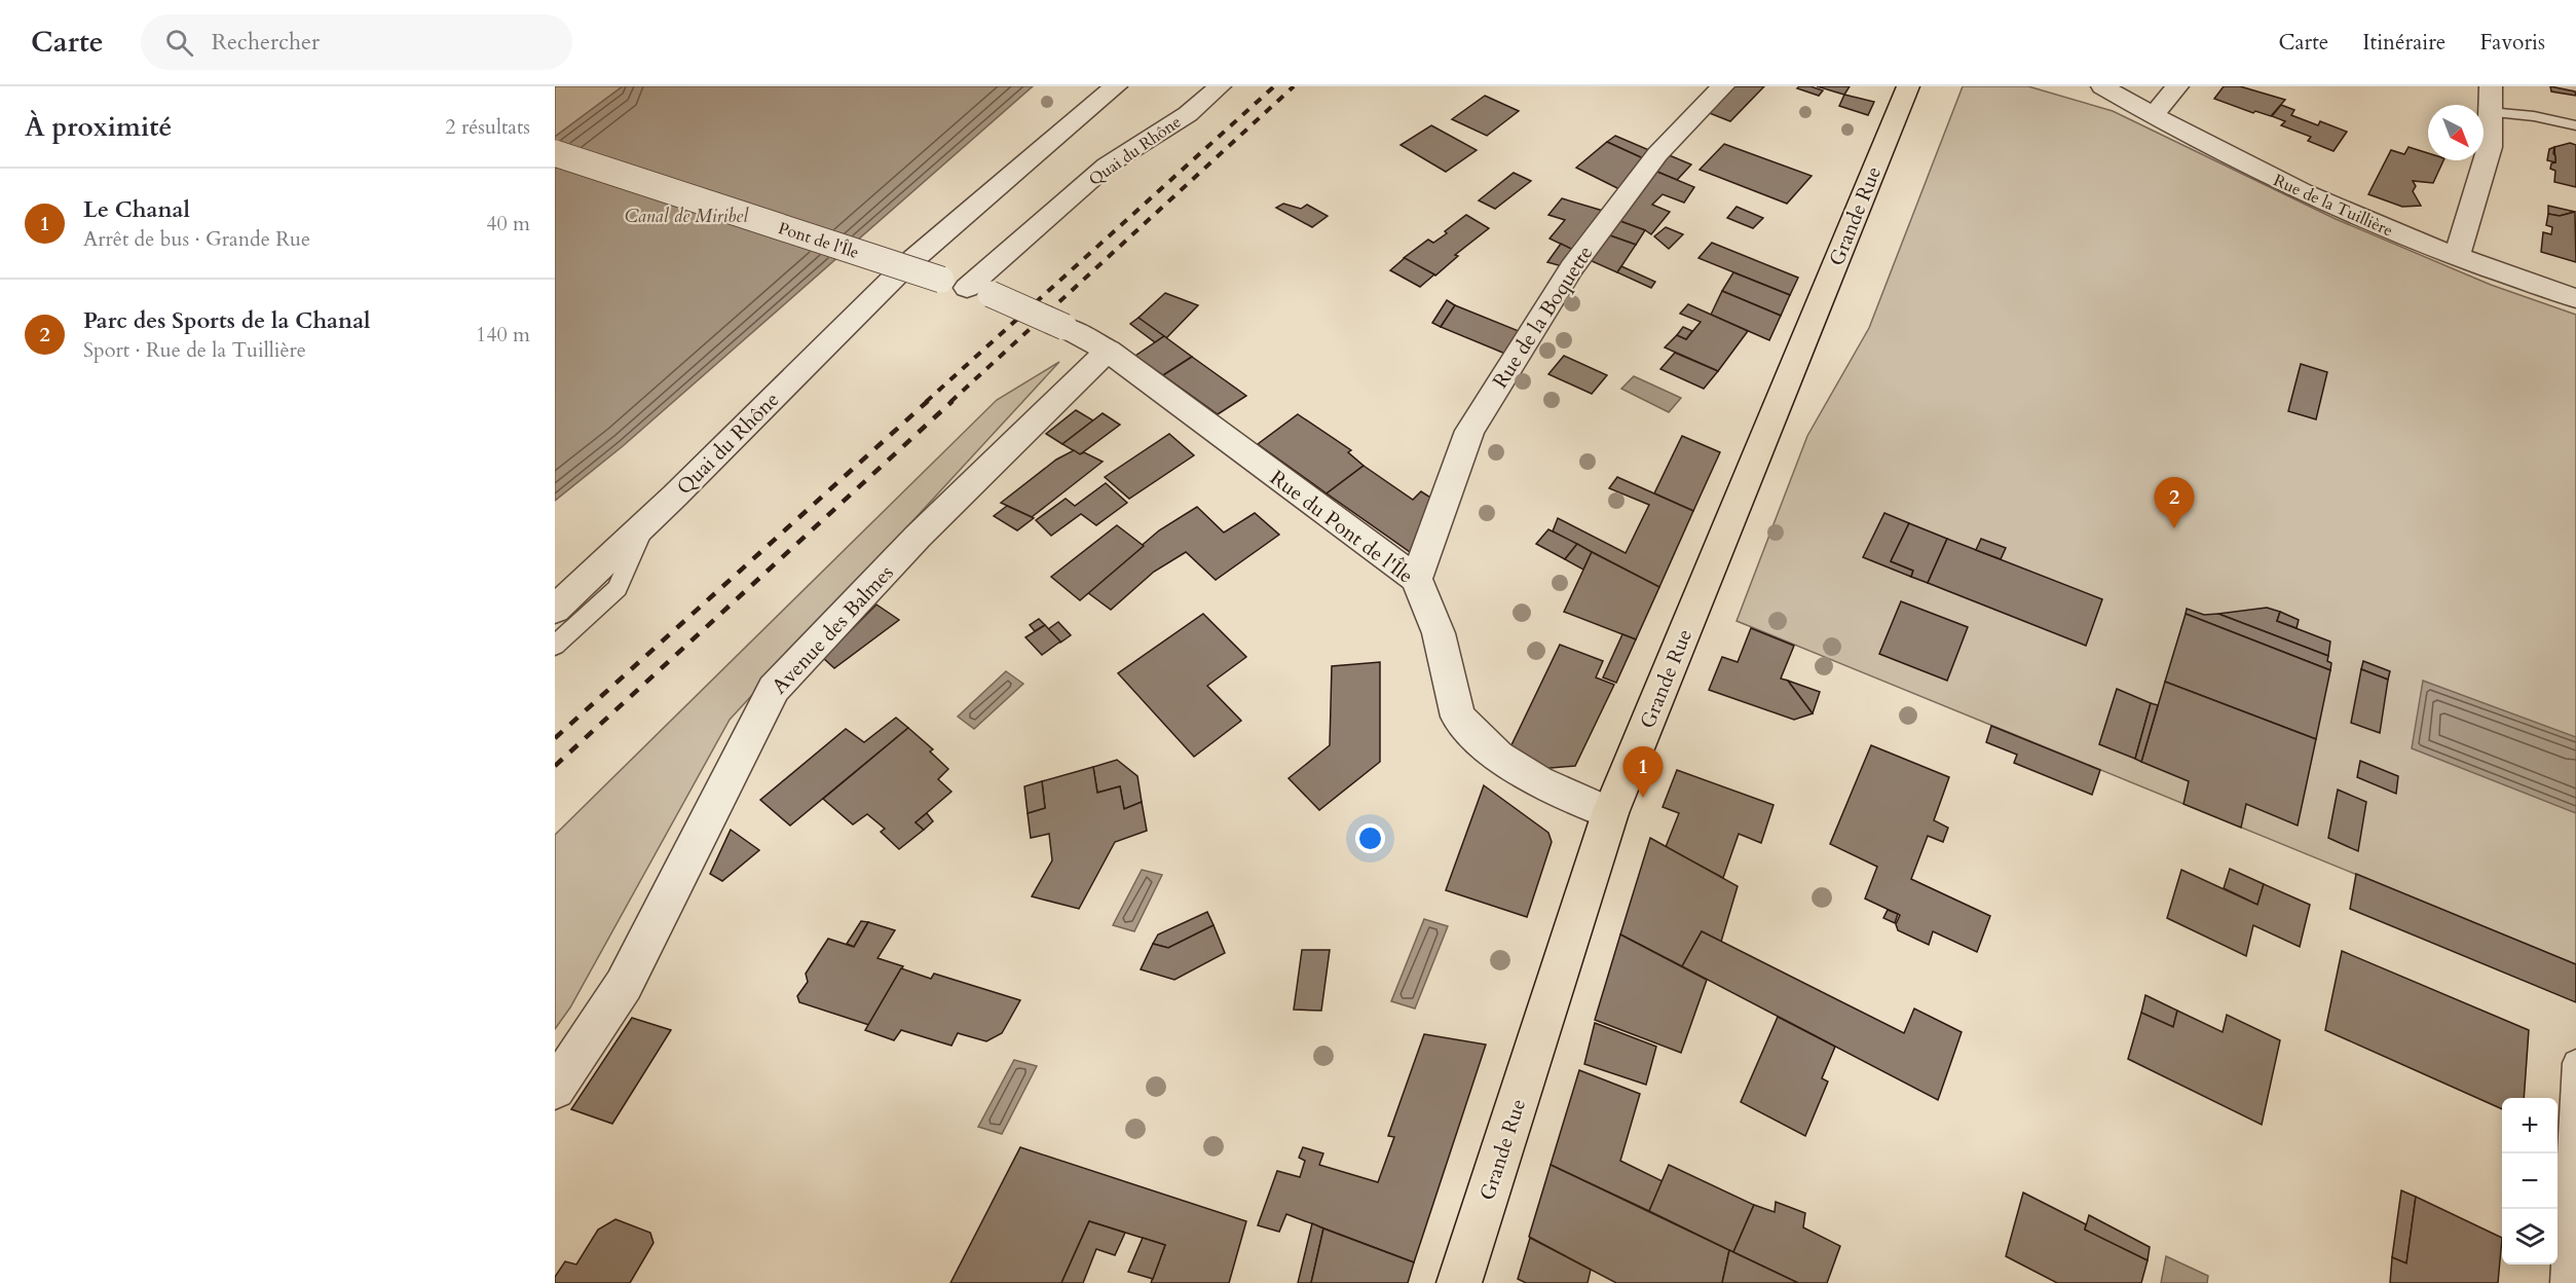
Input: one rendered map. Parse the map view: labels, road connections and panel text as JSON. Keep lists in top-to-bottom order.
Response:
{
  "streets": {
    "main road": ["Grande Rue"],
    "street": [
      "Quai du Rhône",
      "Rue de la Tuillière",
      "Pont de l'Île",
      "Rue de la Boquette",
      "Rue du Pont de l'Île",
      "Avenue des Balmes"
    ]
  },
  "crossings": [
    ["Quai du Rhône", "Pont de l'Île"],
    ["Quai du Rhône", "Rue du Pont de l'Île"],
    ["Grande Rue", "Rue du Pont de l'Île"],
    ["Pont de l'Île", "Rue du Pont de l'Île"],
    ["Rue de la Boquette", "Rue du Pont de l'Île"],
    ["Rue du Pont de l'Île", "Avenue des Balmes"]
  ],
  "water": ["Canal de Miribel"],
  "north": "bottom right",
  "page": {
    "header": "Carte",
    "search": "Rechercher",
    "nav": ["Carte", "Itinéraire", "Favoris"],
    "heading": ["À proximité", "2 résultats"],
    "list": [
      {
        "mark": "1",
        "name": "Le Chanal",
        "note": "Arrêt de bus · Grande Rue",
        "value": "40 m"
      },
      {
        "mark": "2",
        "name": "Parc des Sports de la Chanal",
        "note": "Sport · Rue de la Tuillière",
        "value": "140 m"
      }
    ],
    "pins": ["2", "1"],
    "map_buttons": ["+", "−"]
  }
}
